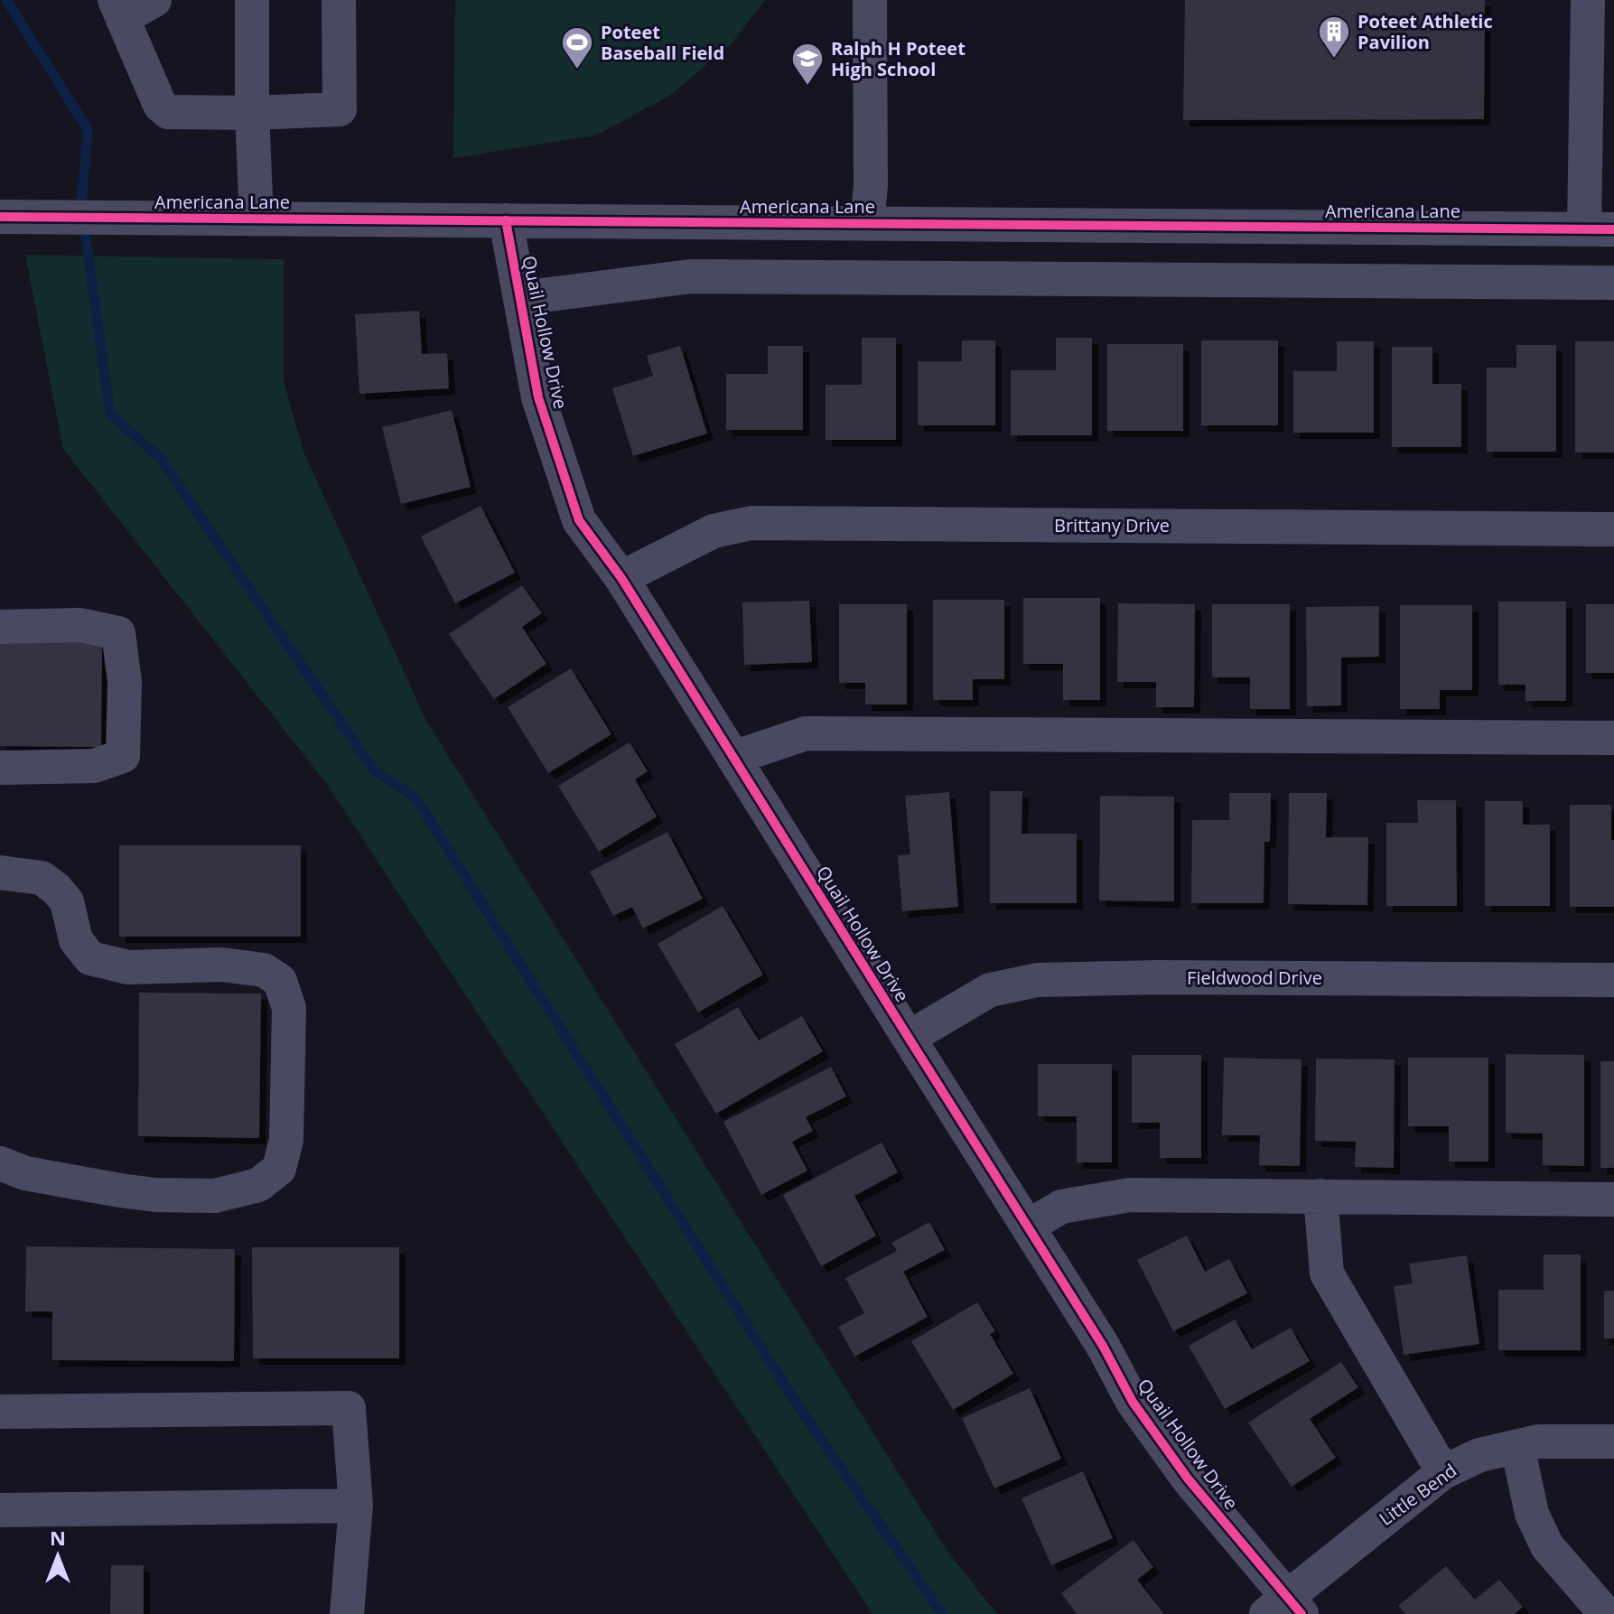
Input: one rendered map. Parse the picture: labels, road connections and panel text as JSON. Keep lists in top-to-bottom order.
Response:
{
  "streets": {
    "street": [
      "Americana Lane",
      "Quail Hollow Drive",
      "Brittany Drive",
      "Fieldwood Drive",
      "Little Bend"
    ]
  },
  "crossings": [
    ["Americana Lane", "Quail Hollow Drive"],
    ["Quail Hollow Drive", "Brittany Drive"],
    ["Quail Hollow Drive", "Fieldwood Drive"],
    ["Quail Hollow Drive", "Little Bend"]
  ],
  "places": {
    "building": ["Poteet Athletic Pavilion"],
    "sports": ["Poteet Baseball Field"],
    "school or university": ["Ralph H Poteet High School"]
  },
  "north": "top"
}
